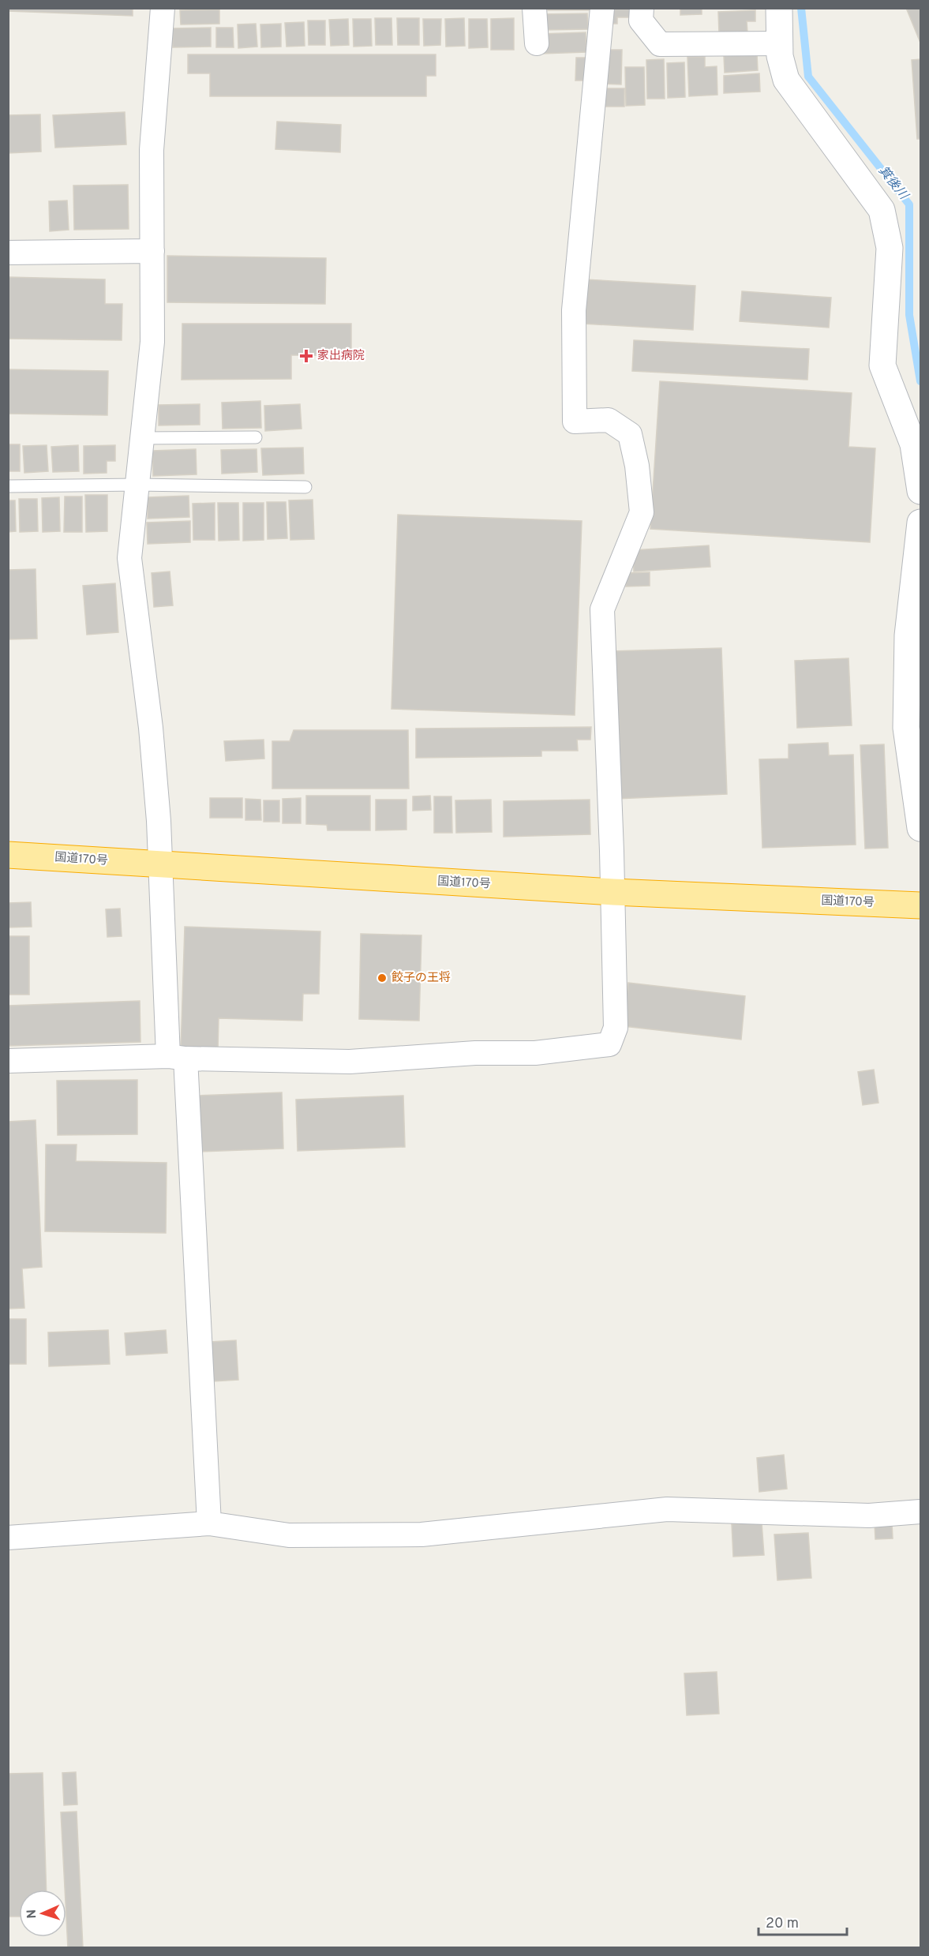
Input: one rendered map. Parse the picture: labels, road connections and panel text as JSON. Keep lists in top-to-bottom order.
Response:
{
  "streets": {
    "highway": ["国道170号"]
  },
  "water": ["箕後川"],
  "places": {
    "health": ["家出病院"],
    "other": ["餃子の王将"]
  },
  "scale_bar": "20 m",
  "north": "left"
}
